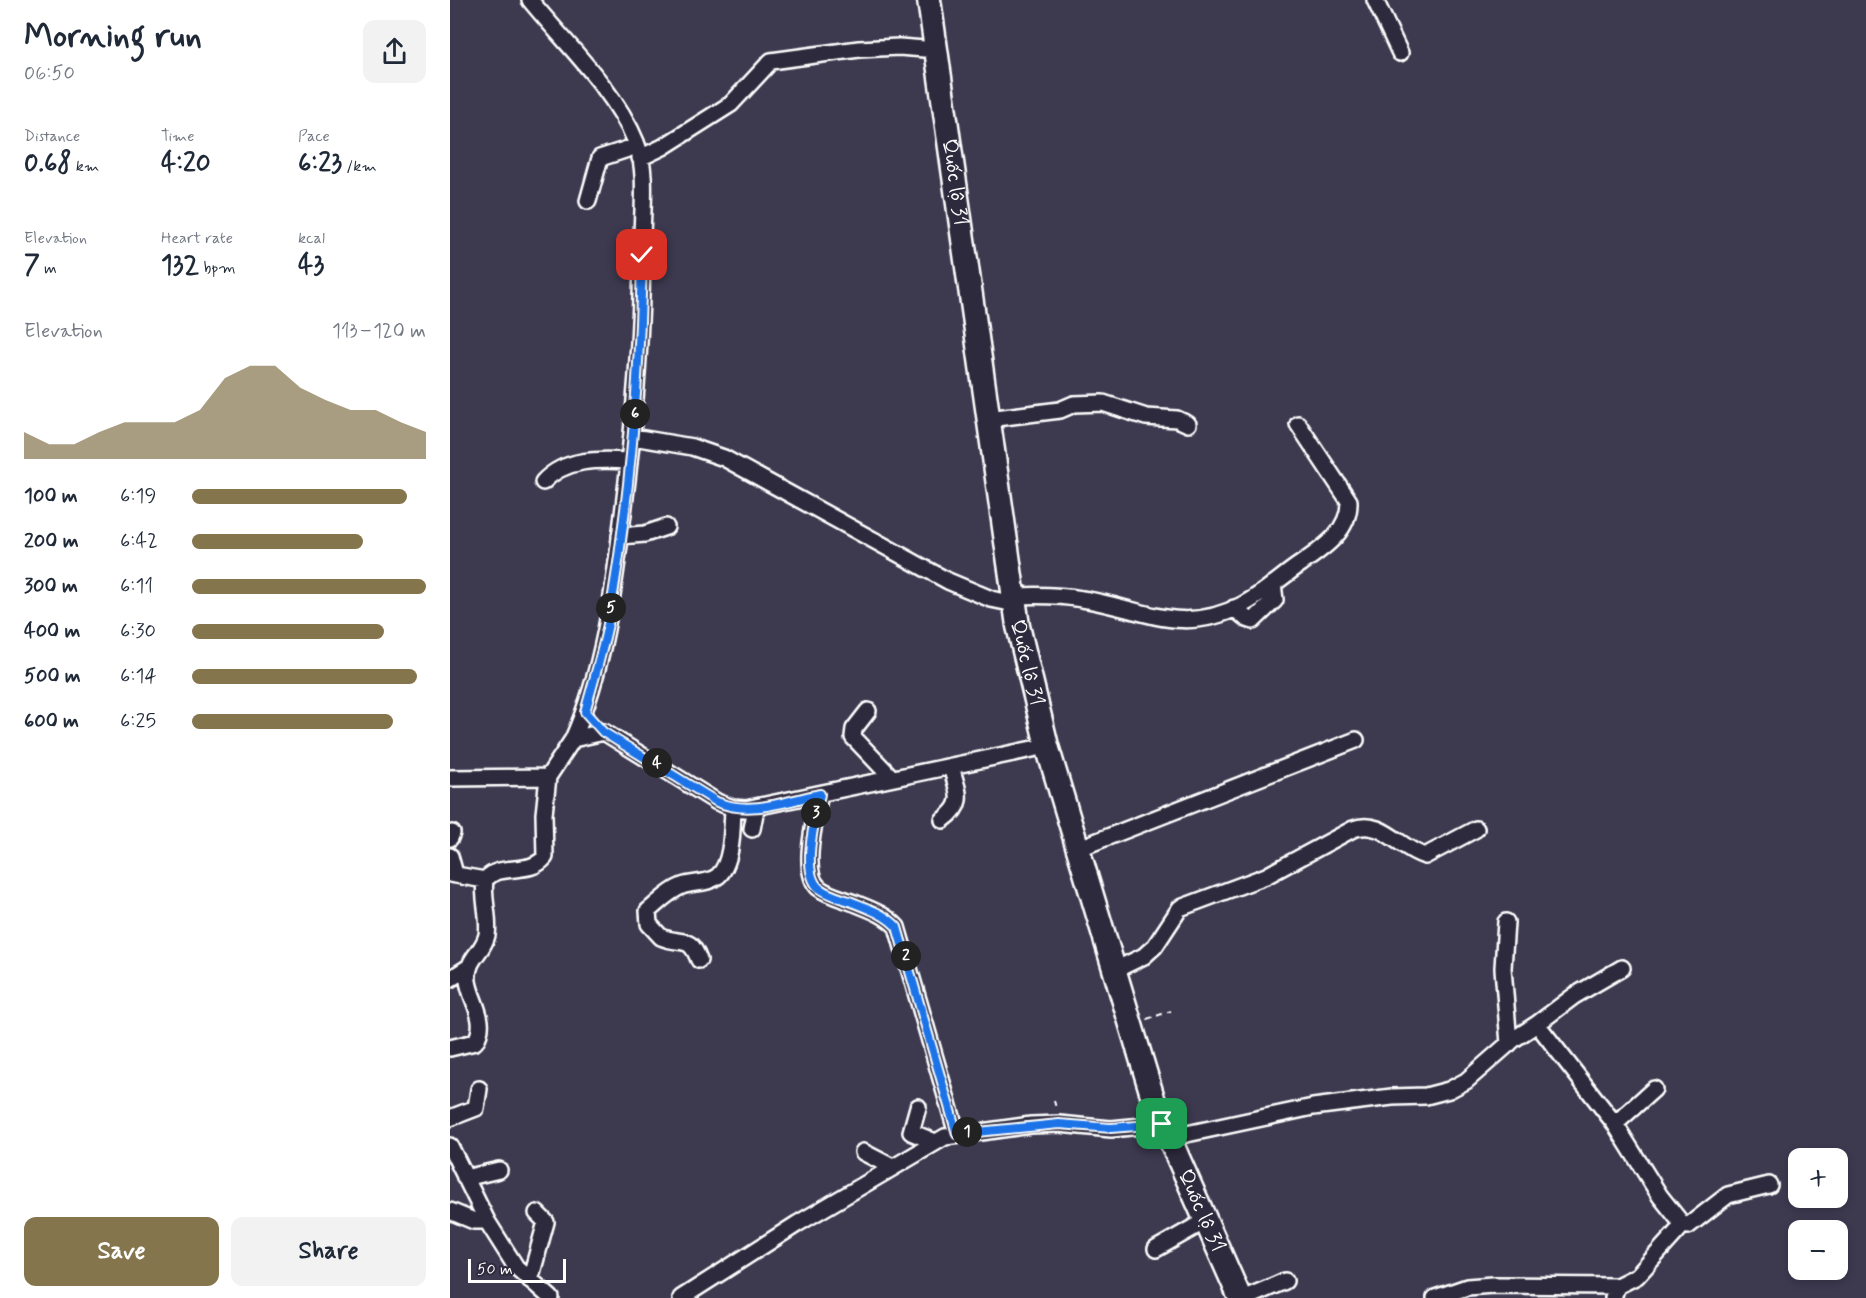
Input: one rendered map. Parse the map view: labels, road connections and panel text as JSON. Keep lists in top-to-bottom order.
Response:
{
  "streets": {
    "highway": ["Quốc lộ 31"]
  },
  "scale_bar": "50 m",
  "page": {
    "heading": ["Morning run", "06:50"],
    "stats": [
      ["Distance", "0.68 km"],
      ["Time", "4:20"],
      ["Pace", "6:23 /km"],
      ["Elevation", "7 m"],
      ["Heart rate", "132 bpm"],
      ["kcal", "43"]
    ],
    "chart": ["Elevation", "113–120 m"],
    "pins": [
      "6",
      "5",
      "4",
      "3",
      "2",
      "1"
    ],
    "list": [
      {
        "name": "100 m",
        "note": "6:19"
      },
      {
        "name": "200 m",
        "note": "6:42"
      },
      {
        "name": "300 m",
        "note": "6:11"
      },
      {
        "name": "400 m",
        "note": "6:30"
      },
      {
        "name": "500 m",
        "note": "6:14"
      },
      {
        "name": "600 m",
        "note": "6:25"
      }
    ],
    "map_buttons": ["+", "−"],
    "buttons": ["Save", "Share"],
    "scale": "50 m"
  }
}
